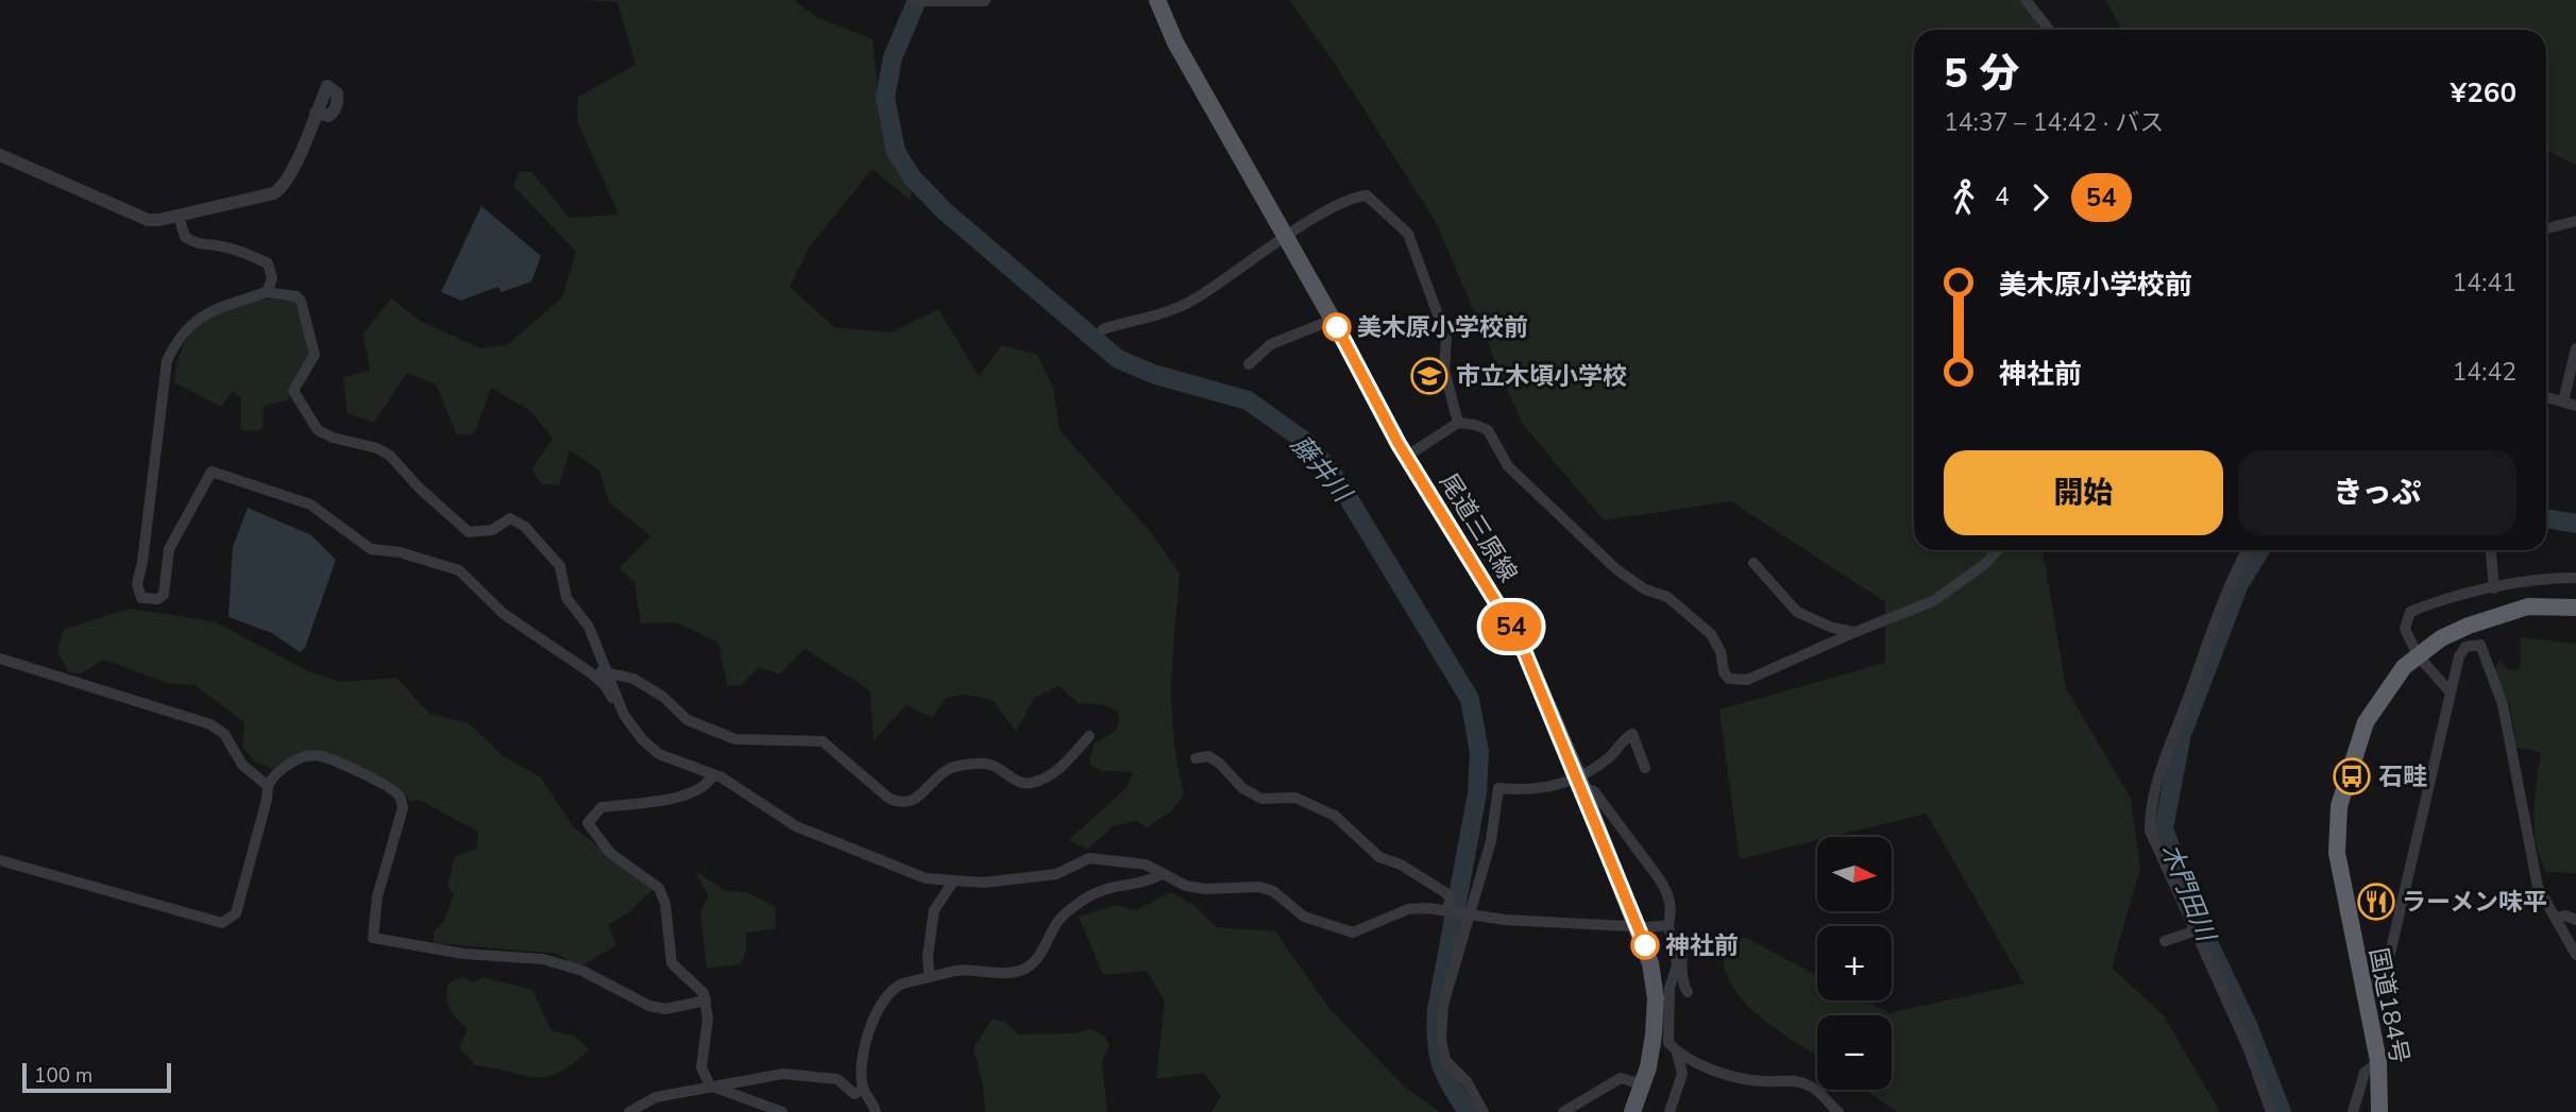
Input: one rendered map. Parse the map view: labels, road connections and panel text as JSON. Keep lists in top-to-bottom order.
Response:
{
  "streets": {
    "highway": ["国道184号"],
    "main road": ["尾道三原線"]
  },
  "water": ["藤井川", "木門田川"],
  "places": {
    "other": ["美木原小学校前", "神社前"],
    "school or university": ["市立木頃小学校"],
    "bus stop": ["石畦"],
    "restaurant": ["ラーメン味平"]
  },
  "lines": ["bus line 54"],
  "scale_bar": "100 m",
  "north": "right",
  "page": {
    "on_map": "54",
    "heading": ["5 分", "14:37 – 14:42 · バス", "¥260"],
    "legs": ["4", "54"],
    "list": [
      {
        "name": "美木原小学校前",
        "value": "14:41"
      },
      {
        "name": "神社前",
        "value": "14:42"
      }
    ],
    "buttons": ["開始", "きっぷ"],
    "map_buttons": ["+", "−"],
    "scale": "100 m"
  }
}
